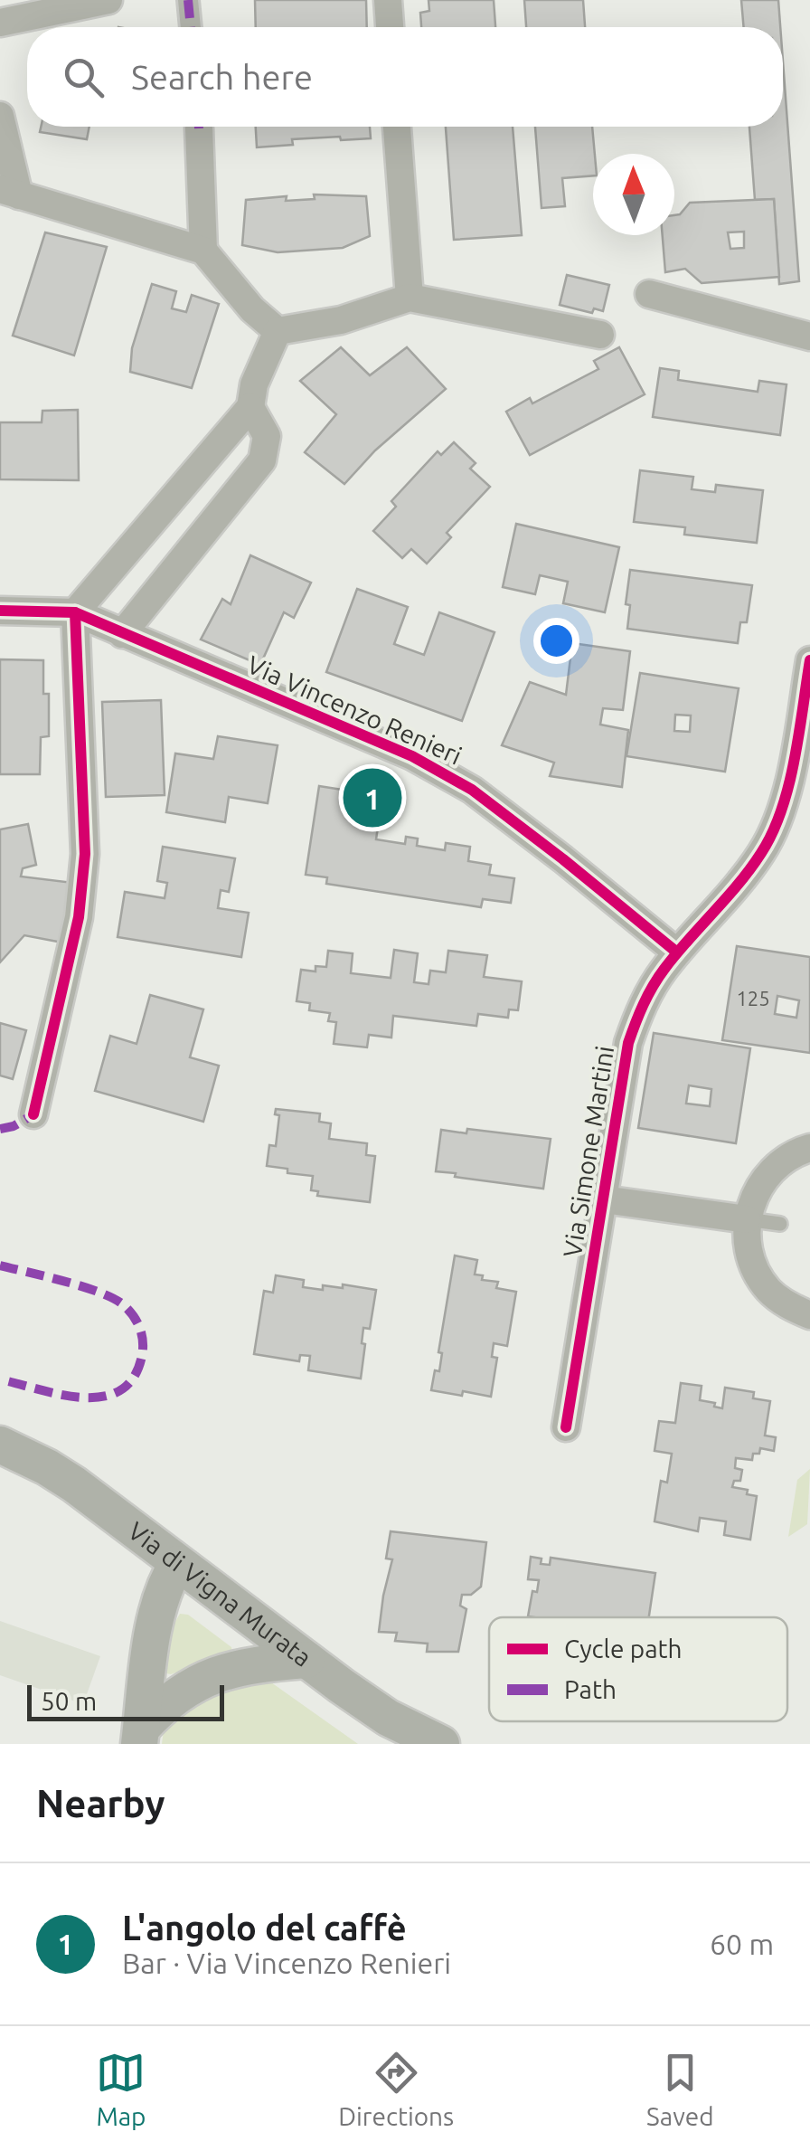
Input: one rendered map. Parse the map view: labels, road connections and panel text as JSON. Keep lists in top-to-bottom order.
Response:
{
  "streets": {
    "main road": ["Via di Vigna Murata"],
    "street": ["Via Vincenzo Renieri", "Via Simone Martini"]
  },
  "crossings": [
    ["Via Vincenzo Renieri", "Via Simone Martini"]
  ],
  "house_numbers": ["125"],
  "legend": ["Cycle path", "Path"],
  "scale_bar": "50 m",
  "north": "top",
  "page": {
    "search": "Search here",
    "pins": "1",
    "scale": "50 m",
    "heading": "Nearby",
    "list": [
      {
        "mark": "1",
        "name": "L'angolo del caffè",
        "note": "Bar · Via Vincenzo Renieri",
        "value": "60 m"
      }
    ],
    "nav": ["Map", "Directions", "Saved"]
  }
}
